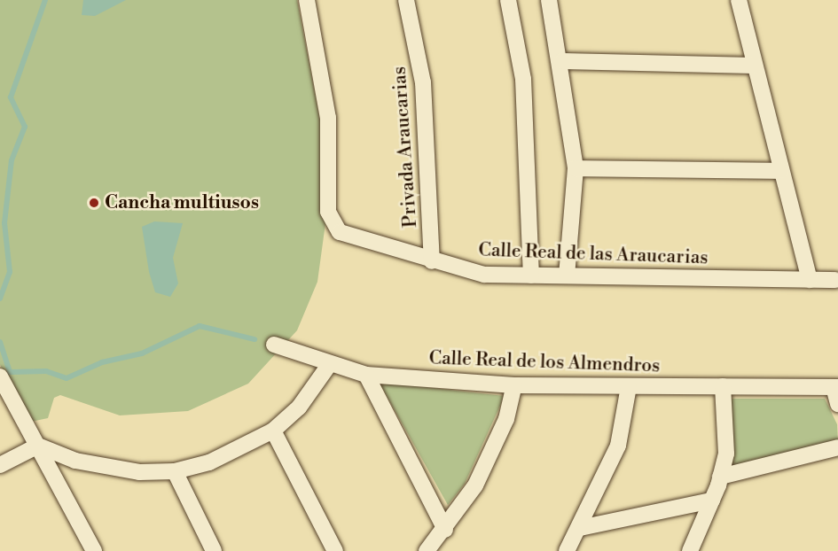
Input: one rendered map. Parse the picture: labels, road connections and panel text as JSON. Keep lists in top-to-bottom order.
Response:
{
  "streets": {
    "street": ["Privada Araucarias", "Calle Real de las Araucarias", "Calle Real de los Almendros"]
  },
  "crossings": [
    ["Privada Araucarias", "Calle Real de las Araucarias"]
  ],
  "places": ["Cancha multiusos"]
}
